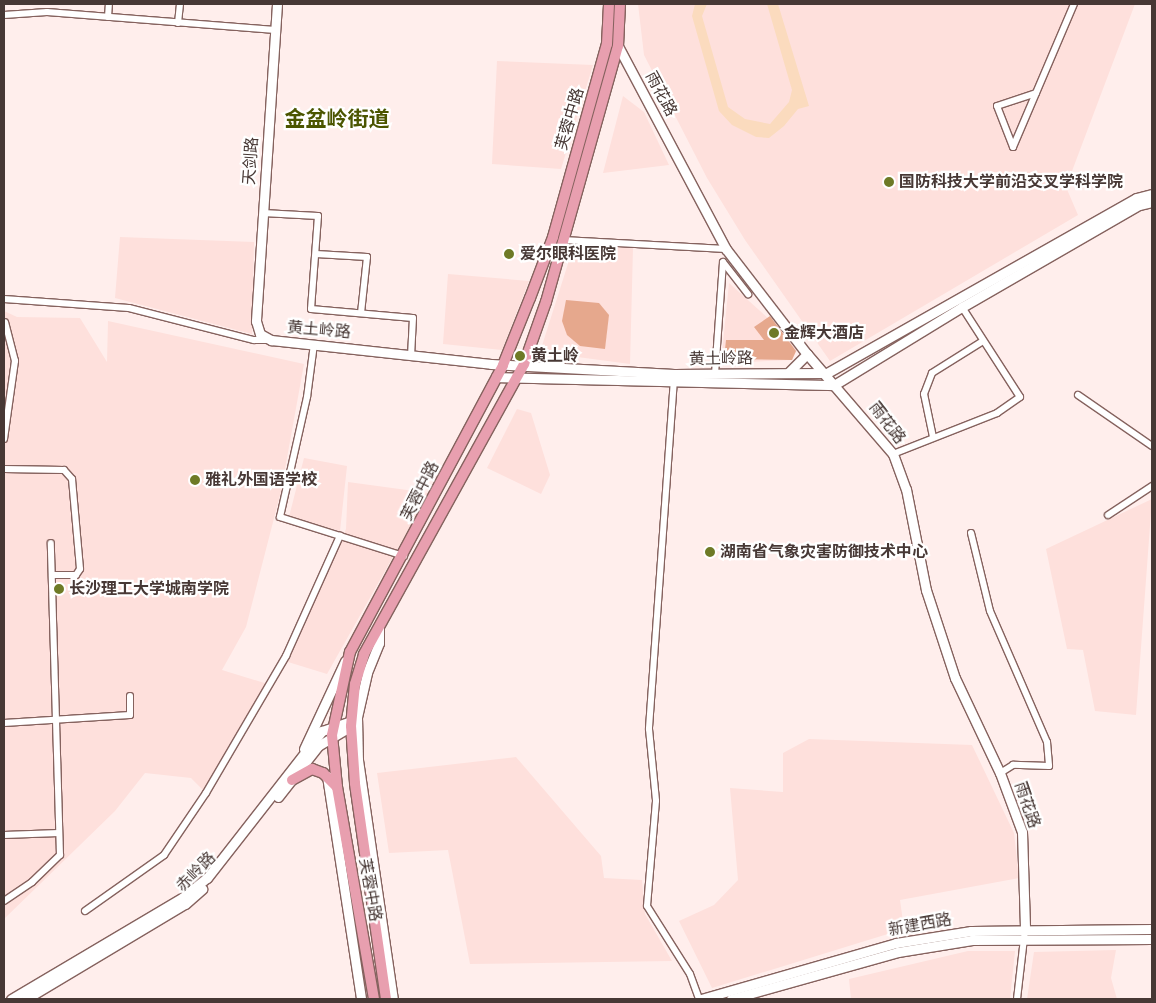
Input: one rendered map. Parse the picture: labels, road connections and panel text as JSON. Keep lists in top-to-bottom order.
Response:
{
  "streets": {
    "main road": ["芙蓉中路"],
    "street": [
      "雨花路",
      "天剑路",
      "黄土岭路",
      "赤岭路",
      "新建西路"
    ]
  },
  "crossings": [
    ["雨花路", "芙蓉中路"],
    ["雨花路", "黄土岭路"],
    ["雨花路", "新建西路"],
    ["芙蓉中路", "黄土岭路"],
    ["芙蓉中路", "赤岭路"],
    ["天剑路", "黄土岭路"]
  ],
  "districts": ["金盆岭街道"],
  "places": [
    "国防科技大学前沿交叉学科学院",
    "爱尔眼科医院",
    "金辉大酒店",
    "黄土岭",
    "雅礼外国语学校",
    "湖南省气象灾害防御技术中心",
    "长沙理工大学城南学院"
  ]
}
